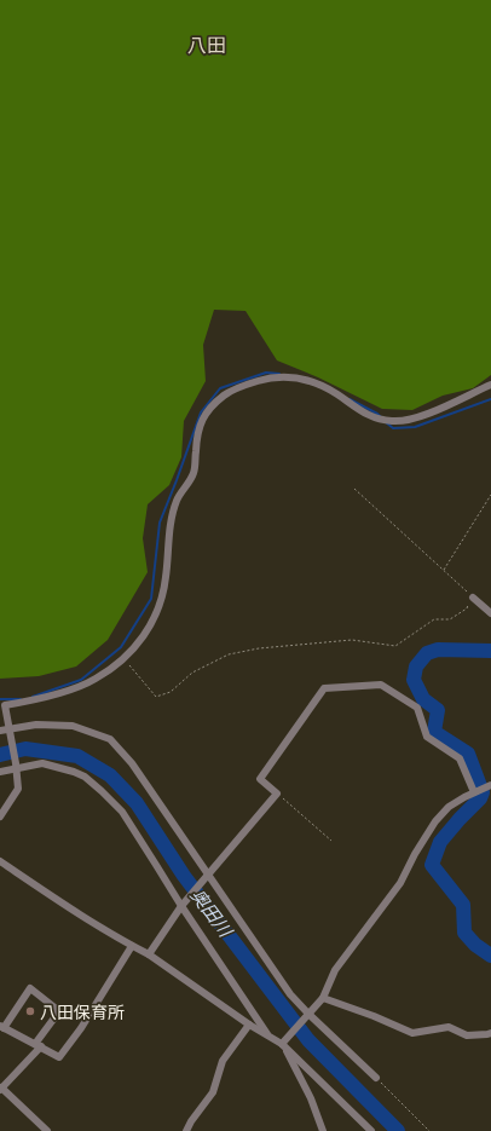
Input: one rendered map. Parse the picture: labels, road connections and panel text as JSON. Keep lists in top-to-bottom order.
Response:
{
  "districts": ["八田"],
  "water": ["奥田川"],
  "places": ["八田保育所"]
}
